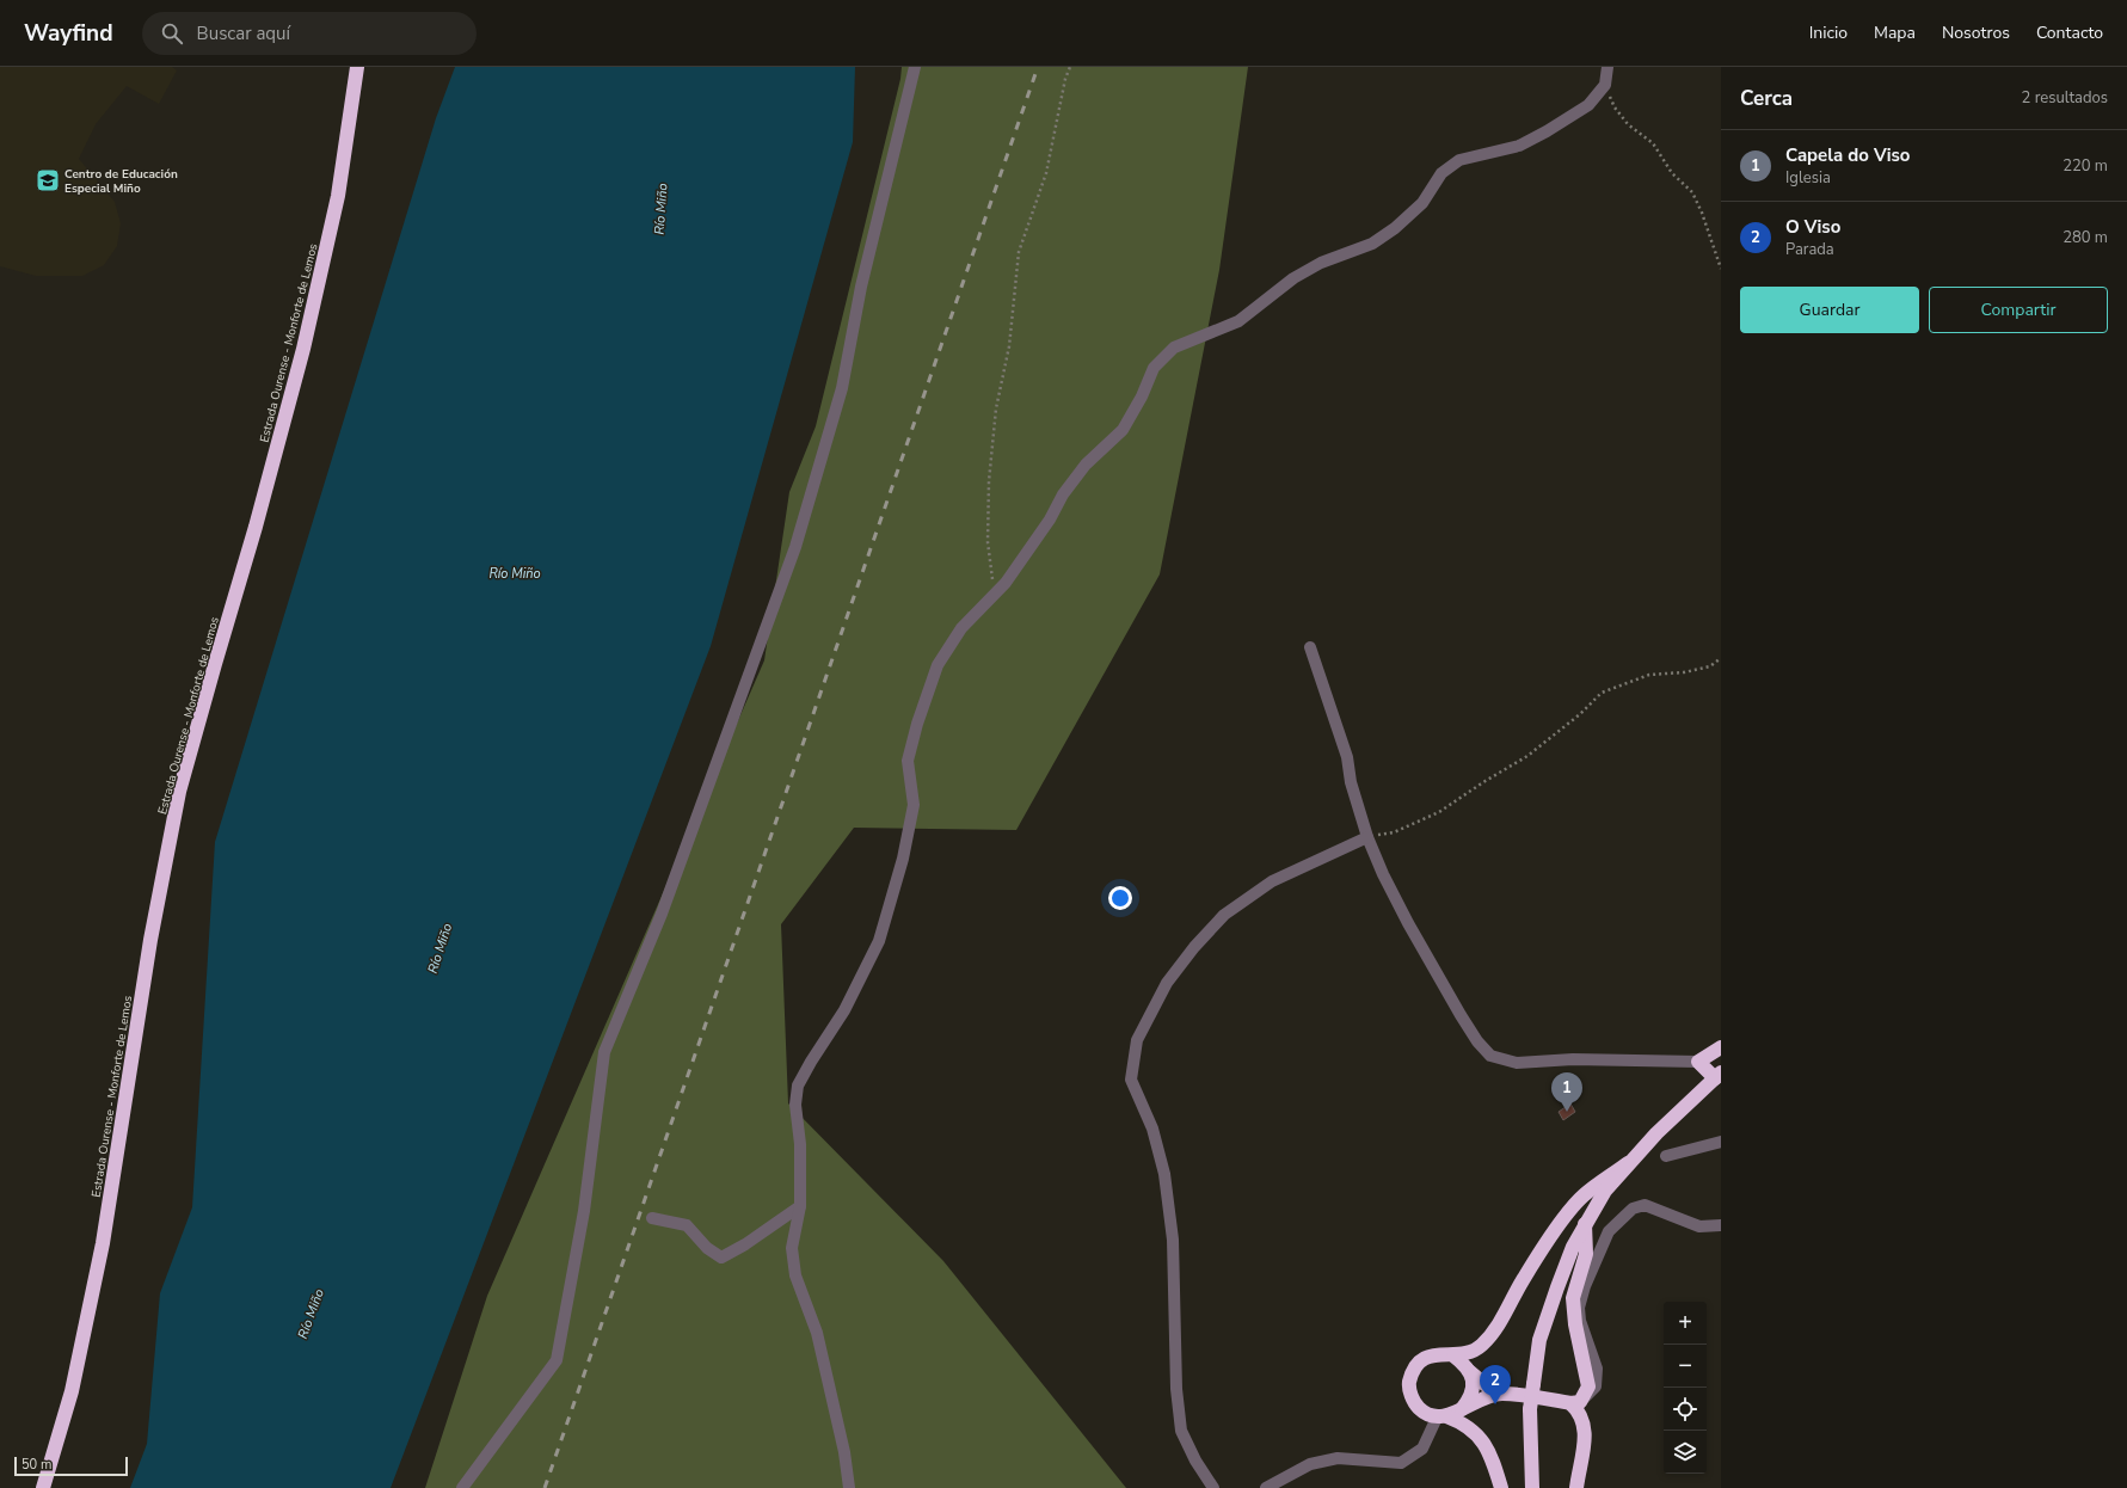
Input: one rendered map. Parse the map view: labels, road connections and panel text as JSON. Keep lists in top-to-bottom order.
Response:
{
  "streets": {
    "highway": ["Estrada Ourense - Monforte de Lemos"]
  },
  "water": ["Río Miño"],
  "places": {
    "school or university": ["Centro de Educación Especial Miño"]
  },
  "scale_bar": "50 m",
  "page": {
    "header": "Wayfind",
    "search": "Buscar aquí",
    "nav": [
      "Inicio",
      "Mapa",
      "Nosotros",
      "Contacto"
    ],
    "heading": ["Cerca", "2 resultados"],
    "list": [
      {
        "mark": "1",
        "name": "Capela do Viso",
        "note": "Iglesia",
        "value": "220 m"
      },
      {
        "mark": "2",
        "name": "O Viso",
        "note": "Parada",
        "value": "280 m"
      }
    ],
    "buttons": ["Guardar", "Compartir"],
    "pins": ["1", "2"],
    "map_buttons": ["+", "−"],
    "scale": "50 m"
  }
}
